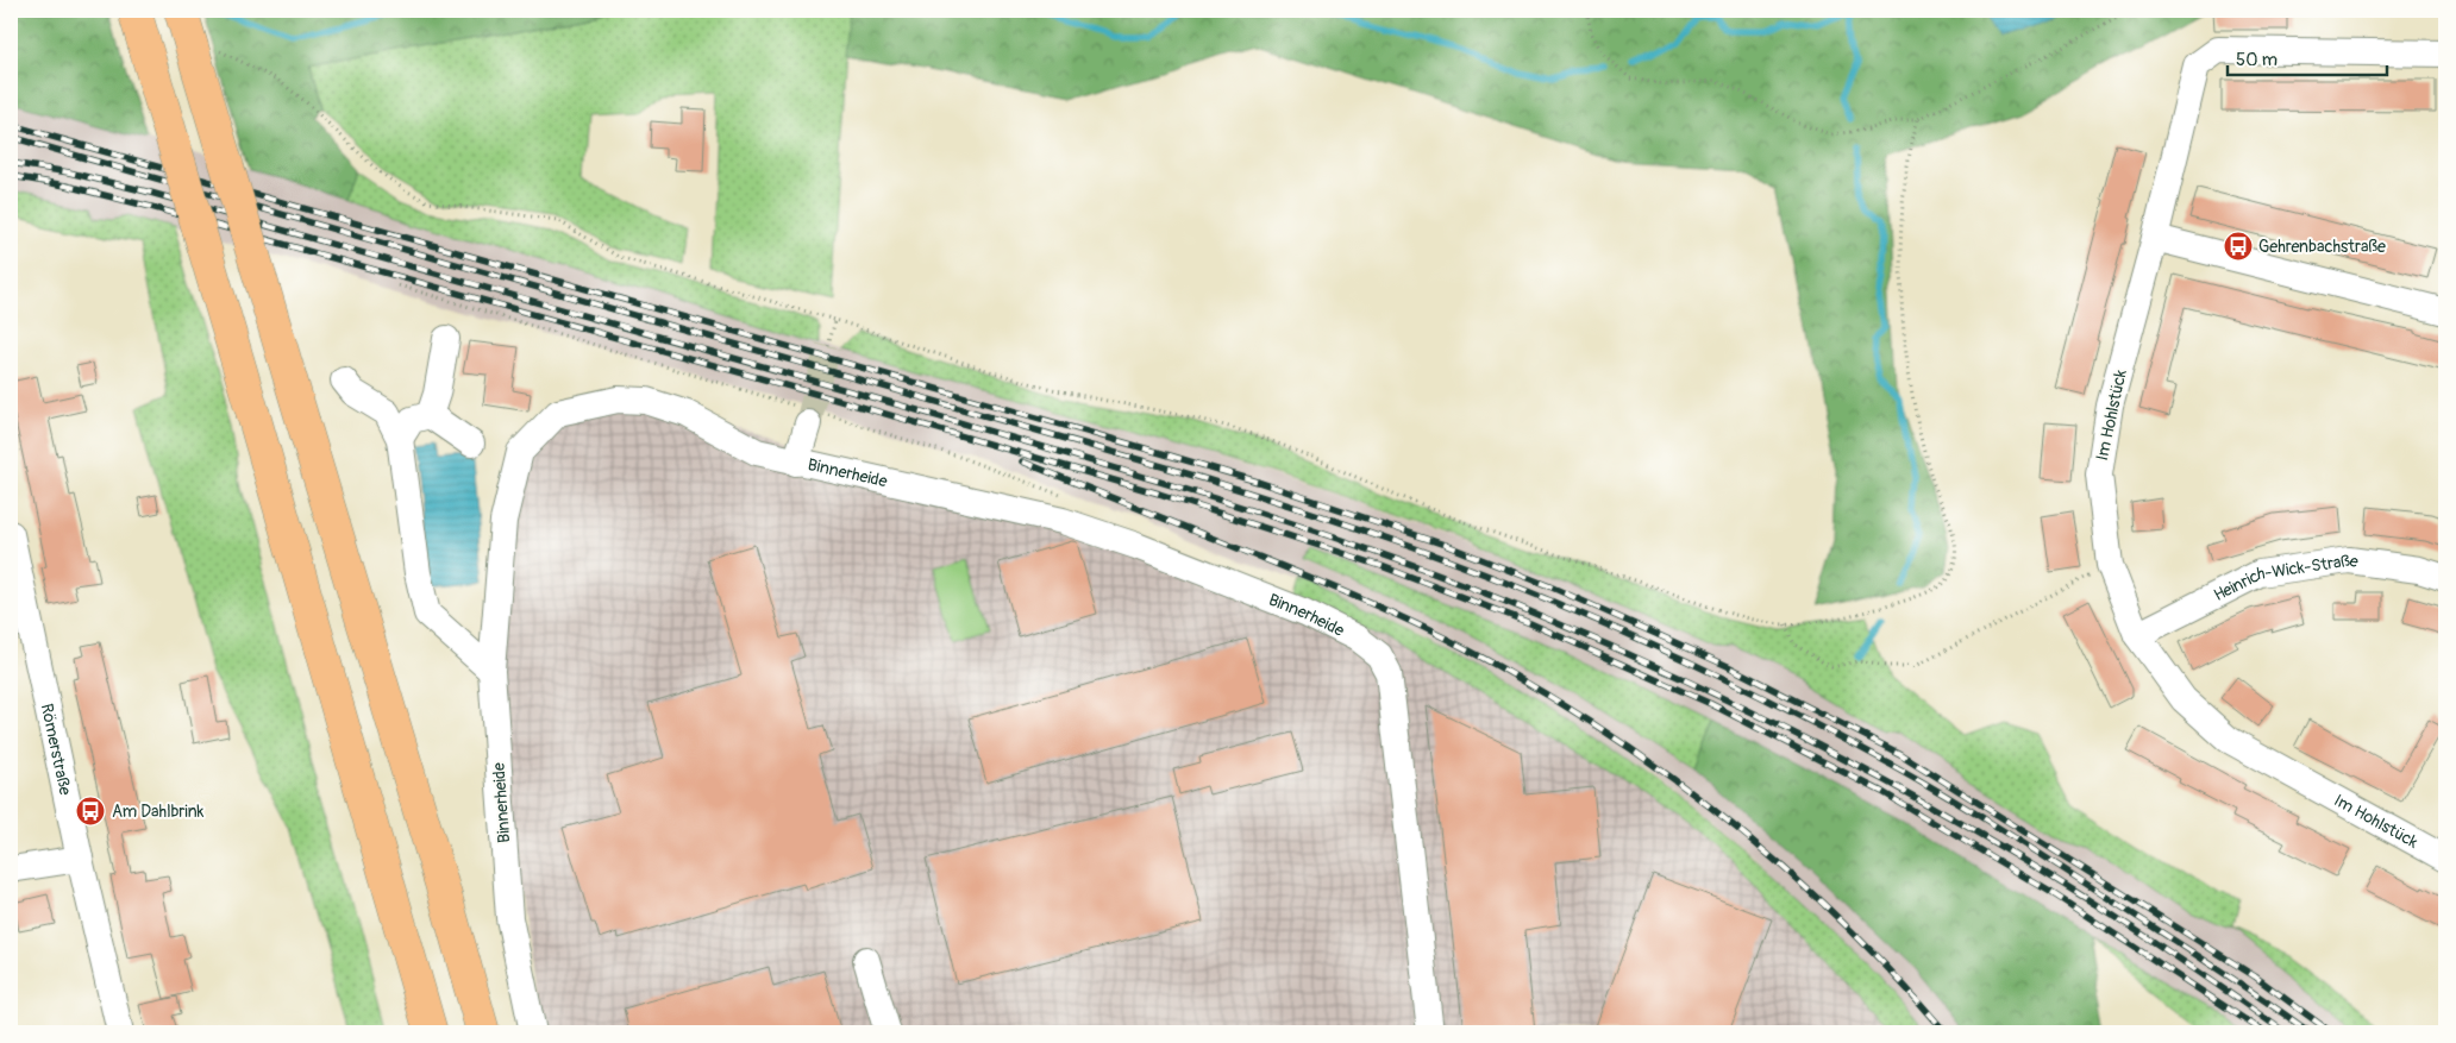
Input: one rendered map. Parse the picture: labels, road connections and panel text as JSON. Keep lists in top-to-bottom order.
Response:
{
  "streets": {
    "street": [
      "Im Hohlstück",
      "Binnerheide",
      "Heinrich-Wick-Straße",
      "Römerstraße"
    ]
  },
  "crossings": [
    ["Im Hohlstück", "Heinrich-Wick-Straße"]
  ],
  "places": {
    "bus stop": ["Gehrenbachstraße", "Am Dahlbrink"]
  },
  "scale_bar": "50 m"
}
